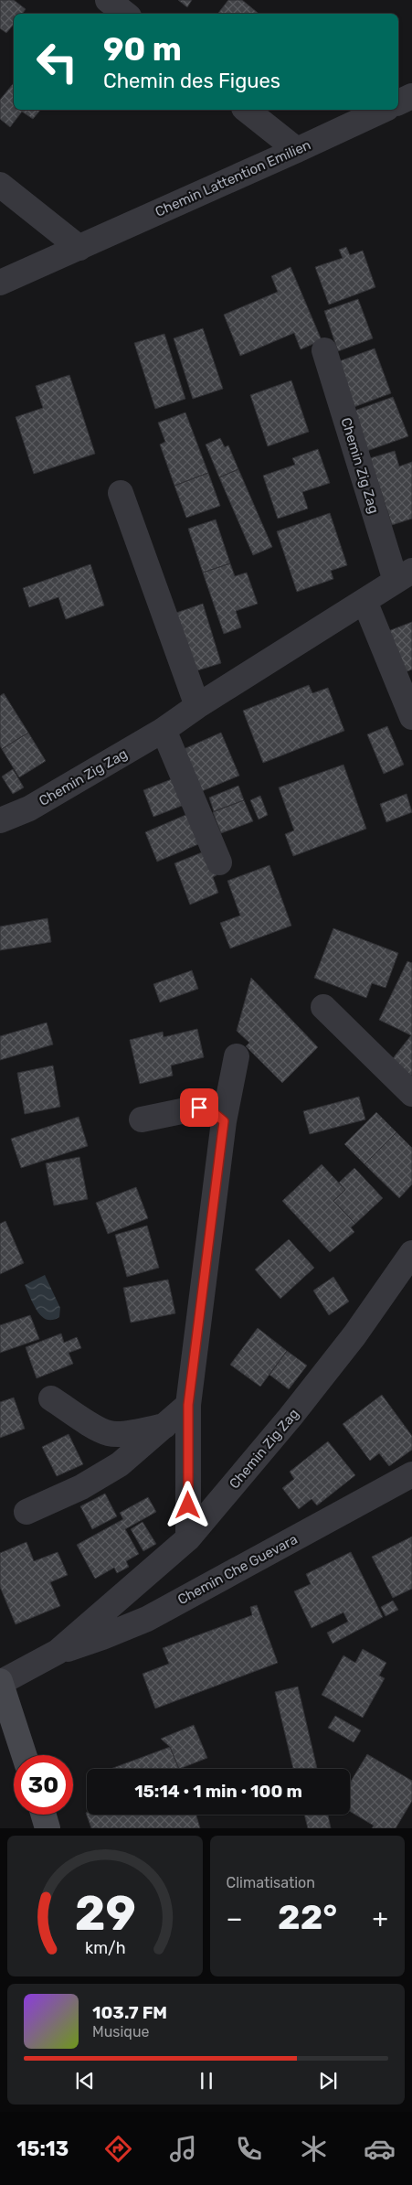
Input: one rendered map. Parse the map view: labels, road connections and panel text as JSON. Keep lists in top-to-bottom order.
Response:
{
  "streets": {
    "street": ["Chemin Lattention Emilien", "Chemin Zig Zag", "Chemin Che Guevara"]
  },
  "crossings": [
    ["Chemin Zig Zag", "Chemin Che Guevara"]
  ],
  "page": {
    "turn": ["90 m", "Chemin des Figues"],
    "limit": "30",
    "trip": "15:14 · 1 min · 100 m",
    "tile": "Climatisation",
    "heat": ["−", "22°", "+"],
    "song": ["103.7 FM", "Musique"],
    "tabs": "15:13",
    "gauge": ["29", "km/h"]
  }
}
